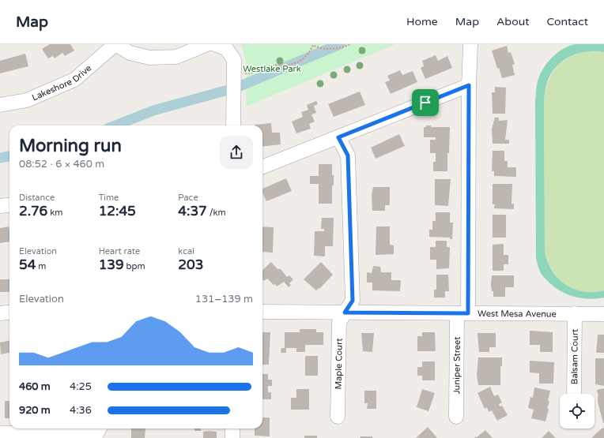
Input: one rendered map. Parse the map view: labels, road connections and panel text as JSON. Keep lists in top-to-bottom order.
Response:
{
  "streets": {
    "street": [
      "Lakeshore Drive",
      "West Mesa Avenue",
      "Balsam Court",
      "Maple Court",
      "Juniper Street"
    ]
  },
  "crossings": [
    ["West Mesa Avenue", "Balsam Court"],
    ["West Mesa Avenue", "Maple Court"],
    ["West Mesa Avenue", "Juniper Street"]
  ],
  "parks": ["Westlake Park"],
  "page": {
    "header": "Map",
    "nav": [
      "Home",
      "Map",
      "About",
      "Contact"
    ],
    "heading": ["Morning run", "08:52 · 6 × 460 m"],
    "stats": [
      ["Distance", "2.76 km"],
      ["Time", "12:45"],
      ["Pace", "4:37 /km"],
      ["Elevation", "54 m"],
      ["Heart rate", "139 bpm"],
      ["kcal", "203"]
    ],
    "chart": ["Elevation", "131–139 m"],
    "list": [
      {
        "name": "460 m",
        "note": "4:25"
      },
      {
        "name": "920 m",
        "note": "4:36"
      }
    ]
  }
}
